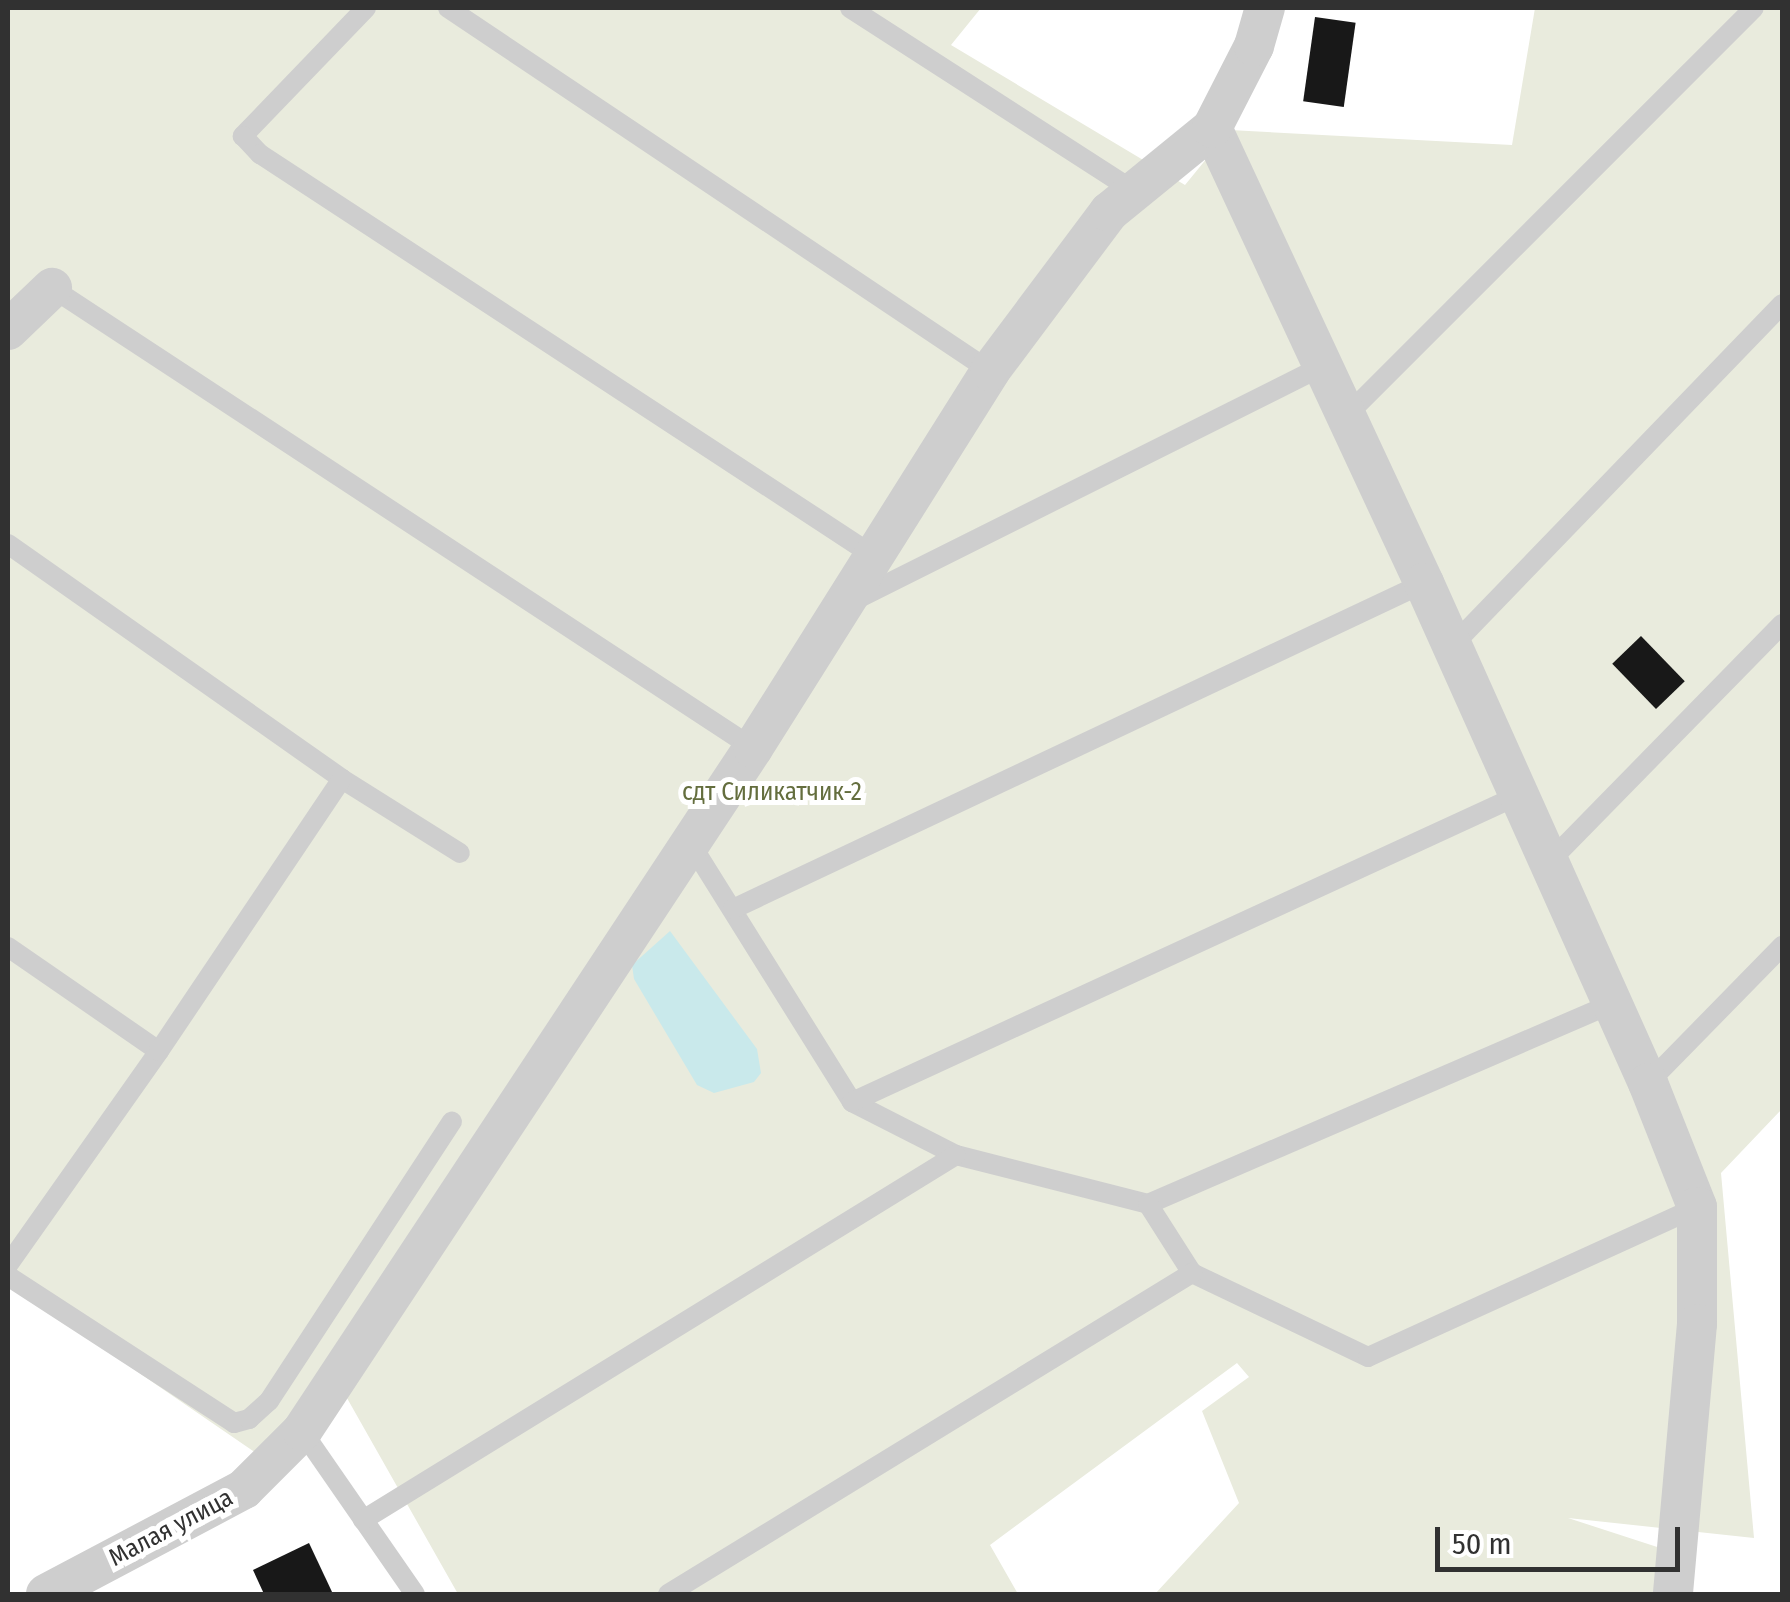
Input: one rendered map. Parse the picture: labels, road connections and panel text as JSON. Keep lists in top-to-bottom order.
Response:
{
  "streets": {
    "street": ["Малая улица"]
  },
  "parks": ["сдт Силикатчик-2"],
  "scale_bar": "50 m"
}
